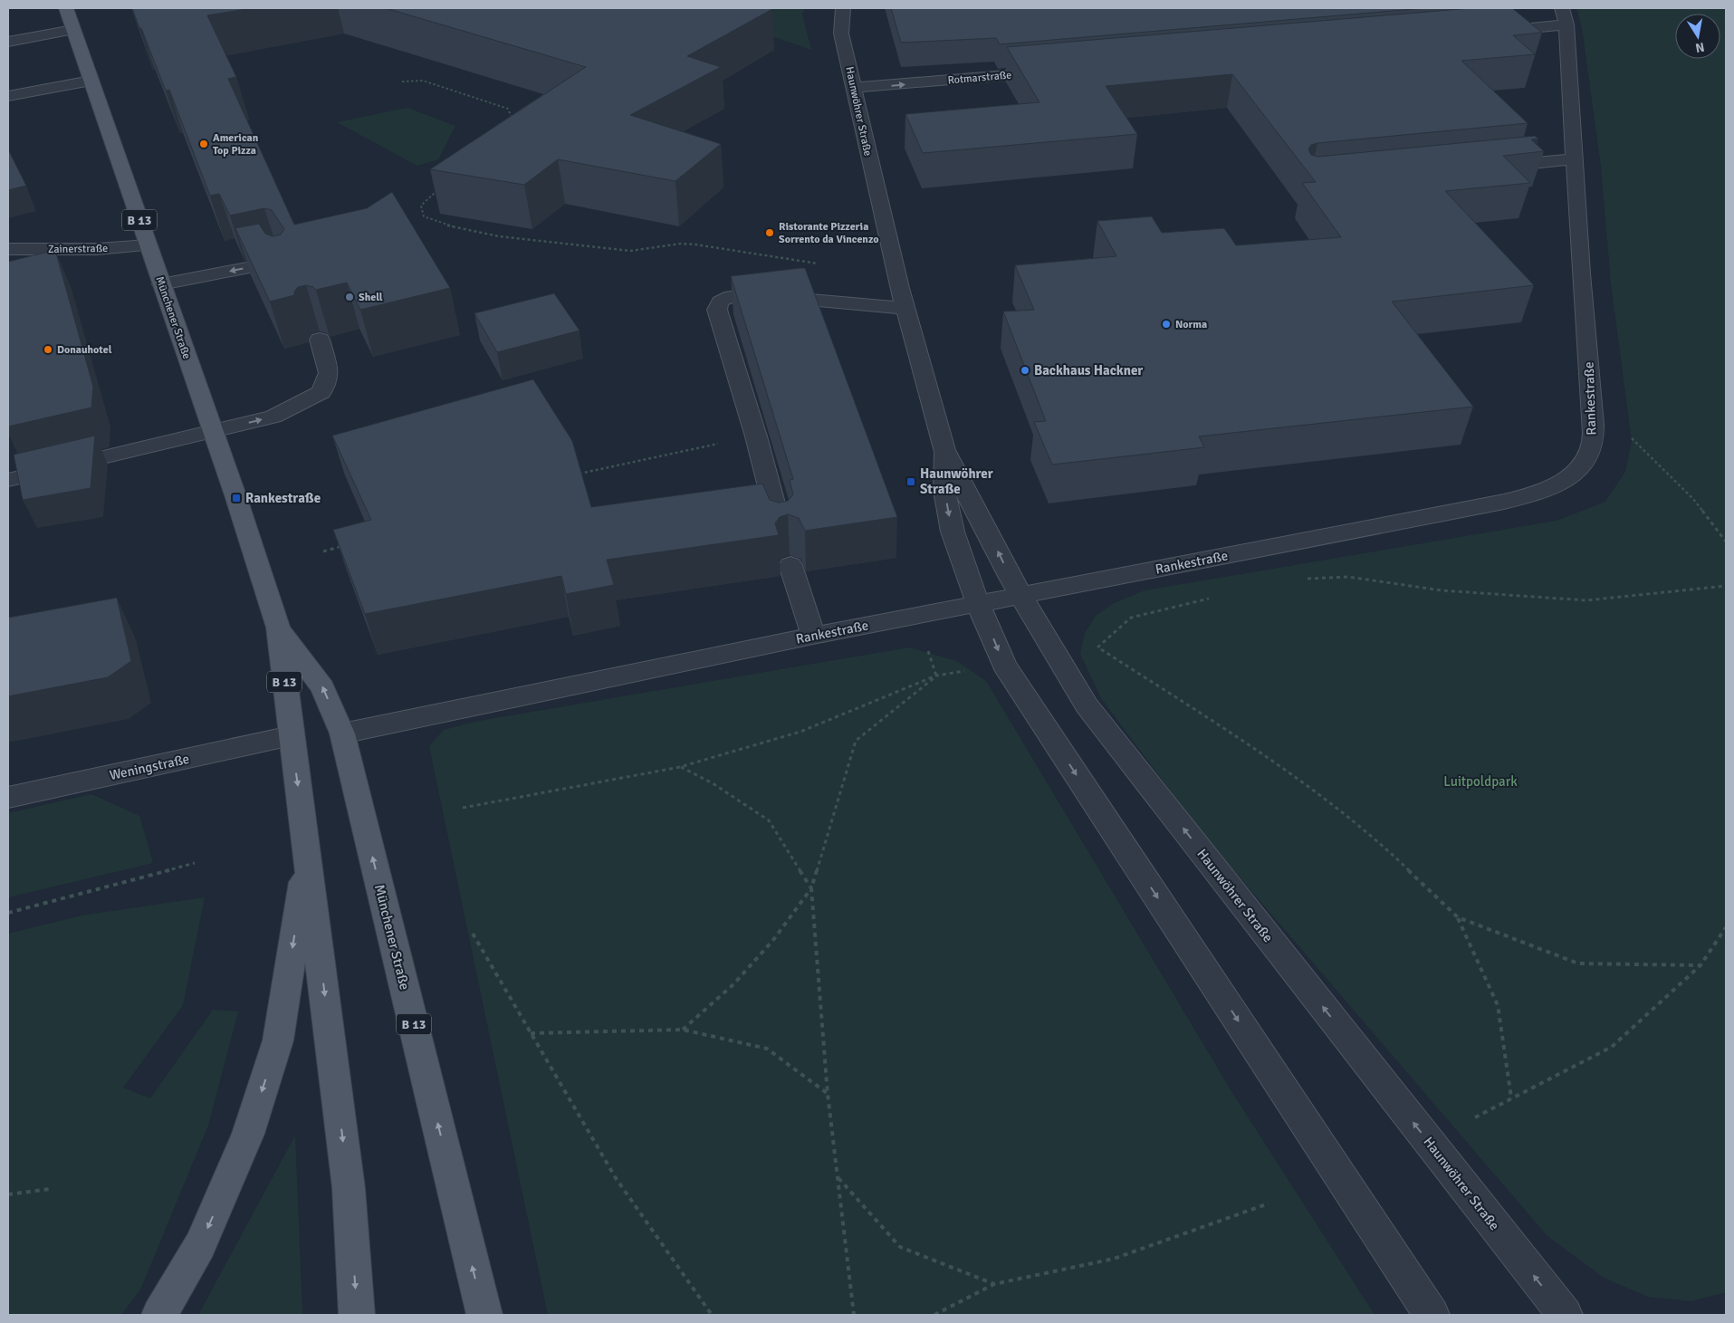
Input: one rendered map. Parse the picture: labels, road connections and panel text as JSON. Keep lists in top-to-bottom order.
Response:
{
  "streets": {
    "main road": ["B 13", "Münchener Straße"],
    "street": [
      "Rotmarstraße",
      "Haunwöhrer Straße",
      "Zainerstraße",
      "Rankestraße",
      "Weningstraße"
    ]
  },
  "crossings": [
    ["Rotmarstraße", "Haunwöhrer Straße"],
    ["Haunwöhrer Straße", "Rankestraße"],
    ["B 13", "Münchener Straße"],
    ["Zainerstraße", "Münchener Straße"],
    ["Münchener Straße", "Rankestraße"],
    ["Münchener Straße", "Weningstraße"]
  ],
  "one_way": ["Rotmarstraße"],
  "parks": ["Luitpoldpark"],
  "places": {
    "other": [
      "American Top Pizza",
      "Ristorante Pizzeria Sorrento da Vincenzo",
      "Shell",
      "Norma",
      "Donauhotel",
      "Backhaus Hackner"
    ],
    "transit": ["Haunwöhrer Straße", "Rankestraße"]
  },
  "north": "bottom"
}
